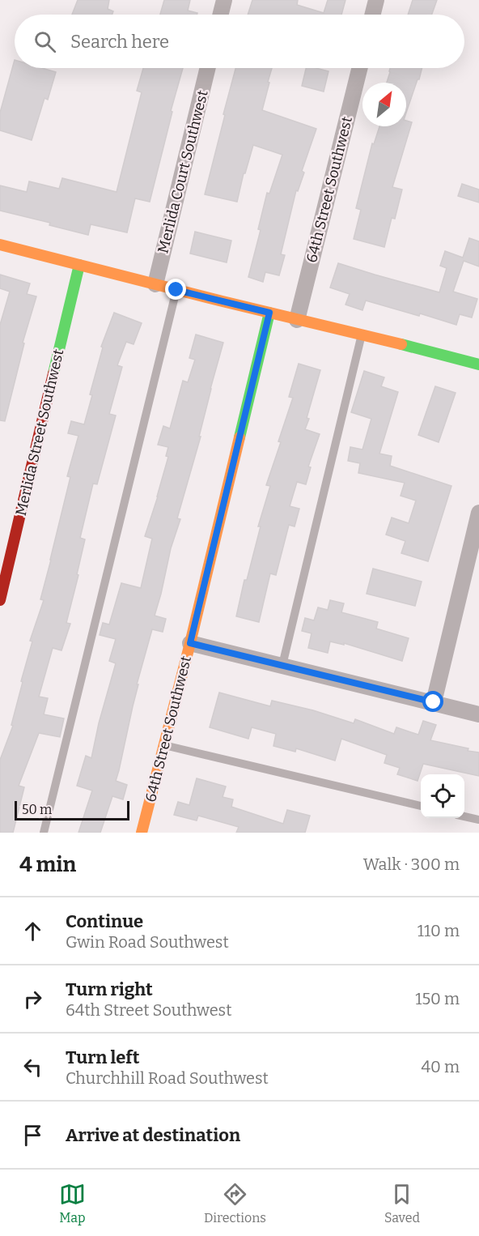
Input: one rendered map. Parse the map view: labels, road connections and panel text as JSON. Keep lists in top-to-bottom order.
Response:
{
  "streets": {
    "street": ["Merlida Court Southwest", "64th Street Southwest", "Merlida Street Southwest"]
  },
  "scale_bar": "50 m",
  "north": "top right",
  "page": {
    "search": "Search here",
    "scale": "50 m",
    "heading": ["4 min", "Walk · 300 m"],
    "list": [
      ["Continue", "Gwin Road Southwest", "110 m"],
      ["Turn right", "64th Street Southwest", "150 m"],
      ["Turn left", "Churchhill Road Southwest", "40 m"],
      "Arrive at destination"
    ],
    "nav": ["Map", "Directions", "Saved"]
  }
}
